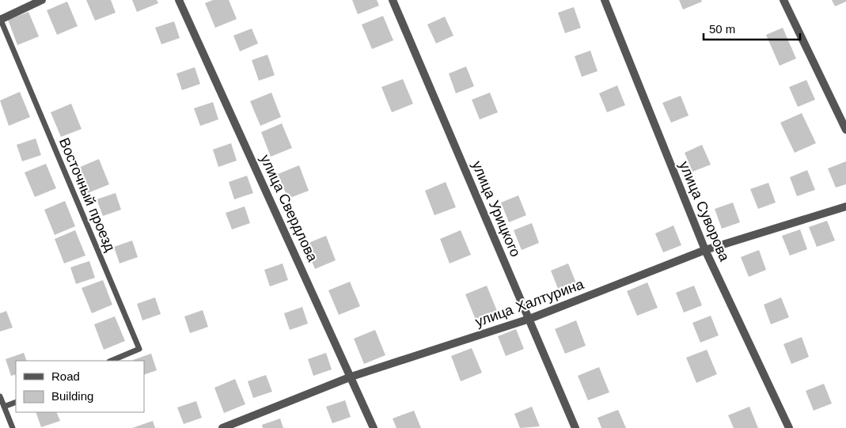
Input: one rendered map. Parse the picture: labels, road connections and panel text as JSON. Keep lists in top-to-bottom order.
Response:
{
  "streets": {
    "street": [
      "улица Свердлова",
      "улица Урицкого",
      "улица Суворова",
      "улица Халтурина"
    ],
    "lane": ["Восточный проезд"]
  },
  "crossings": [
    ["улица Свердлова", "улица Халтурина"],
    ["улица Урицкого", "улица Халтурина"],
    ["улица Суворова", "улица Халтурина"]
  ],
  "legend": ["Road", "Building"],
  "scale_bar": "50 m"
}
